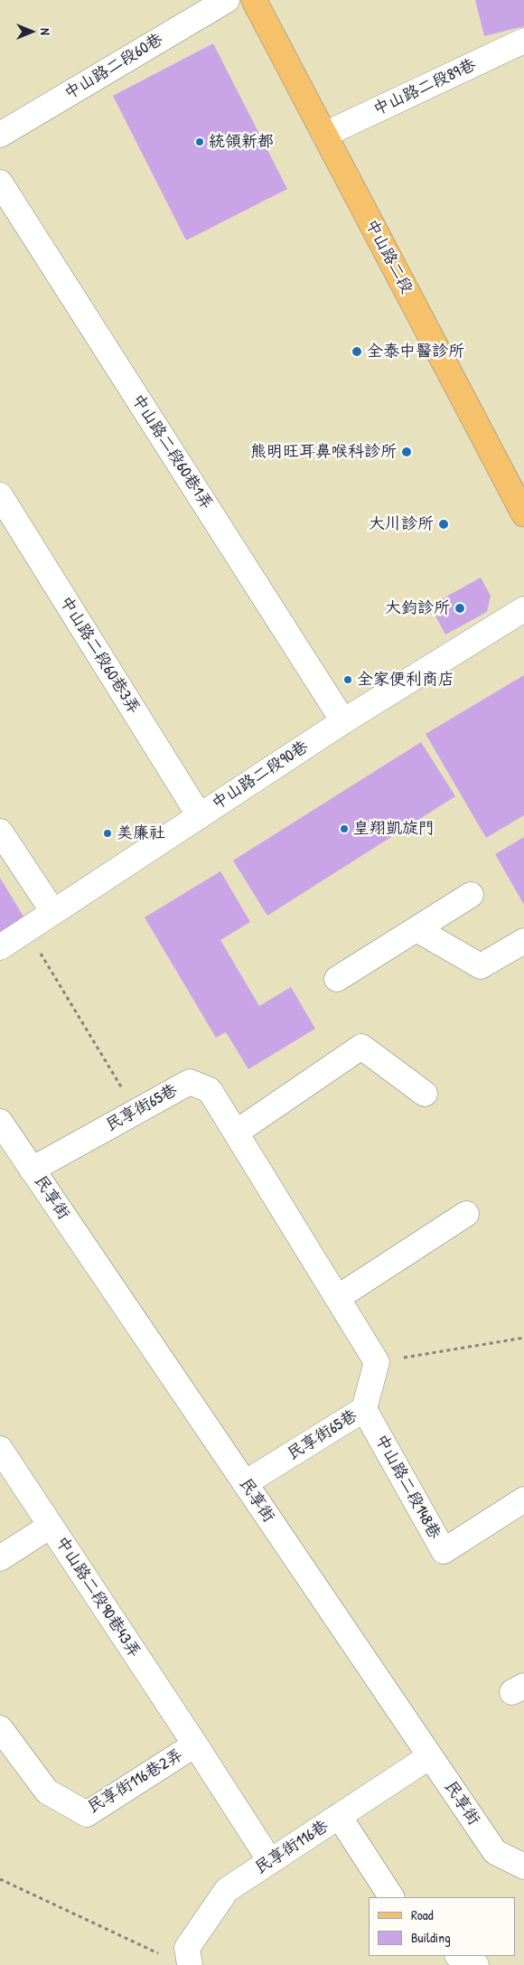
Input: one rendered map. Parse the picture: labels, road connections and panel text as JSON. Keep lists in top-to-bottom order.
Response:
{
  "streets": {
    "main road": ["中山路二段"],
    "street": [
      "中山路二段60巷",
      "中山路二段89巷",
      "中山路二段60巷1弄",
      "中山路二段60巷3弄",
      "中山路二段90巷",
      "民享街65巷",
      "民享街",
      "中山路二段148巷",
      "中山路二段90巷43弄",
      "民享街116巷2弄",
      "民享街116巷"
    ]
  },
  "crossings": [
    ["中山路二段89巷", "中山路二段"],
    ["中山路二段60巷1弄", "中山路二段90巷"],
    ["中山路二段60巷3弄", "中山路二段90巷"],
    ["民享街65巷", "民享街"],
    ["民享街65巷", "中山路二段148巷"],
    ["民享街", "民享街116巷"],
    ["中山路二段90巷43弄", "民享街116巷2弄"],
    ["民享街116巷2弄", "民享街116巷"]
  ],
  "places": [
    "統領新都",
    "全泰中醫診所",
    "熊明旺耳鼻喉科診所",
    "大川診所",
    "大鈞診所",
    "全家便利商店",
    "皇翔凱旋門",
    "美廉社"
  ],
  "legend": ["Road", "Building"],
  "north": "right"
}
